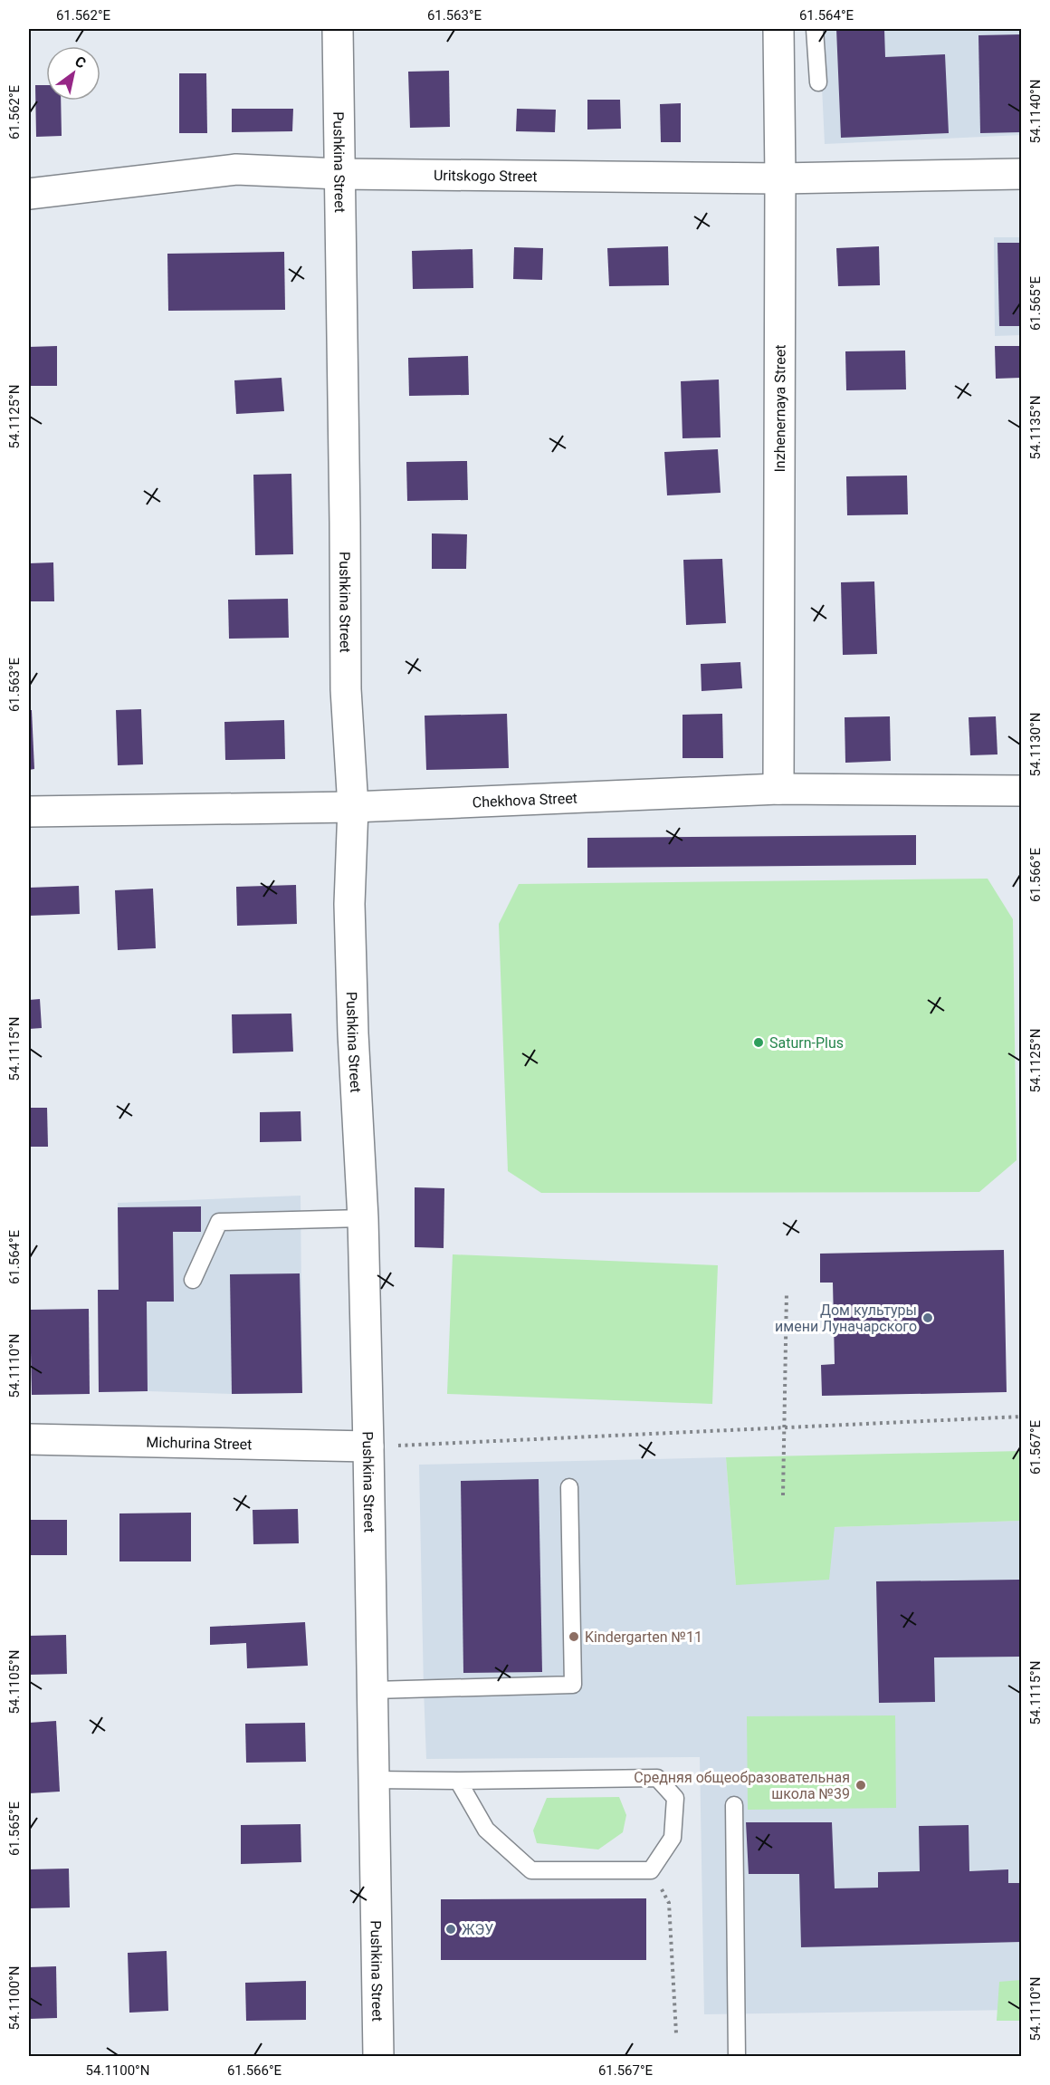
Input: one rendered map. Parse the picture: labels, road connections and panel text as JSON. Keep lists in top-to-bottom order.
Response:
{
  "streets": {
    "street": [
      "Pushkina Street",
      "Uritskogo Street",
      "Inzhenernaya Street",
      "Chekhova Street",
      "Michurina Street"
    ]
  },
  "crossings": [
    ["Pushkina Street", "Uritskogo Street"],
    ["Pushkina Street", "Chekhova Street"],
    ["Pushkina Street", "Michurina Street"],
    ["Uritskogo Street", "Inzhenernaya Street"],
    ["Inzhenernaya Street", "Chekhova Street"]
  ],
  "places": [
    "Saturn-Plus",
    "Дом культуры имени Луначарского",
    "Kindergarten №11",
    "Средняя общеобразовательная школа №39",
    "ЖЭУ"
  ],
  "north": "top right",
  "coordinates": [
    "61.562°E",
    "61.563°E",
    "61.564°E",
    "54.1140°N",
    "61.565°E",
    "54.1125°N",
    "54.1135°N",
    "54.1130°N",
    "61.566°E",
    "54.1115°N",
    "54.1110°N",
    "61.567°E",
    "54.1105°N",
    "54.1100°N"
  ]
}
